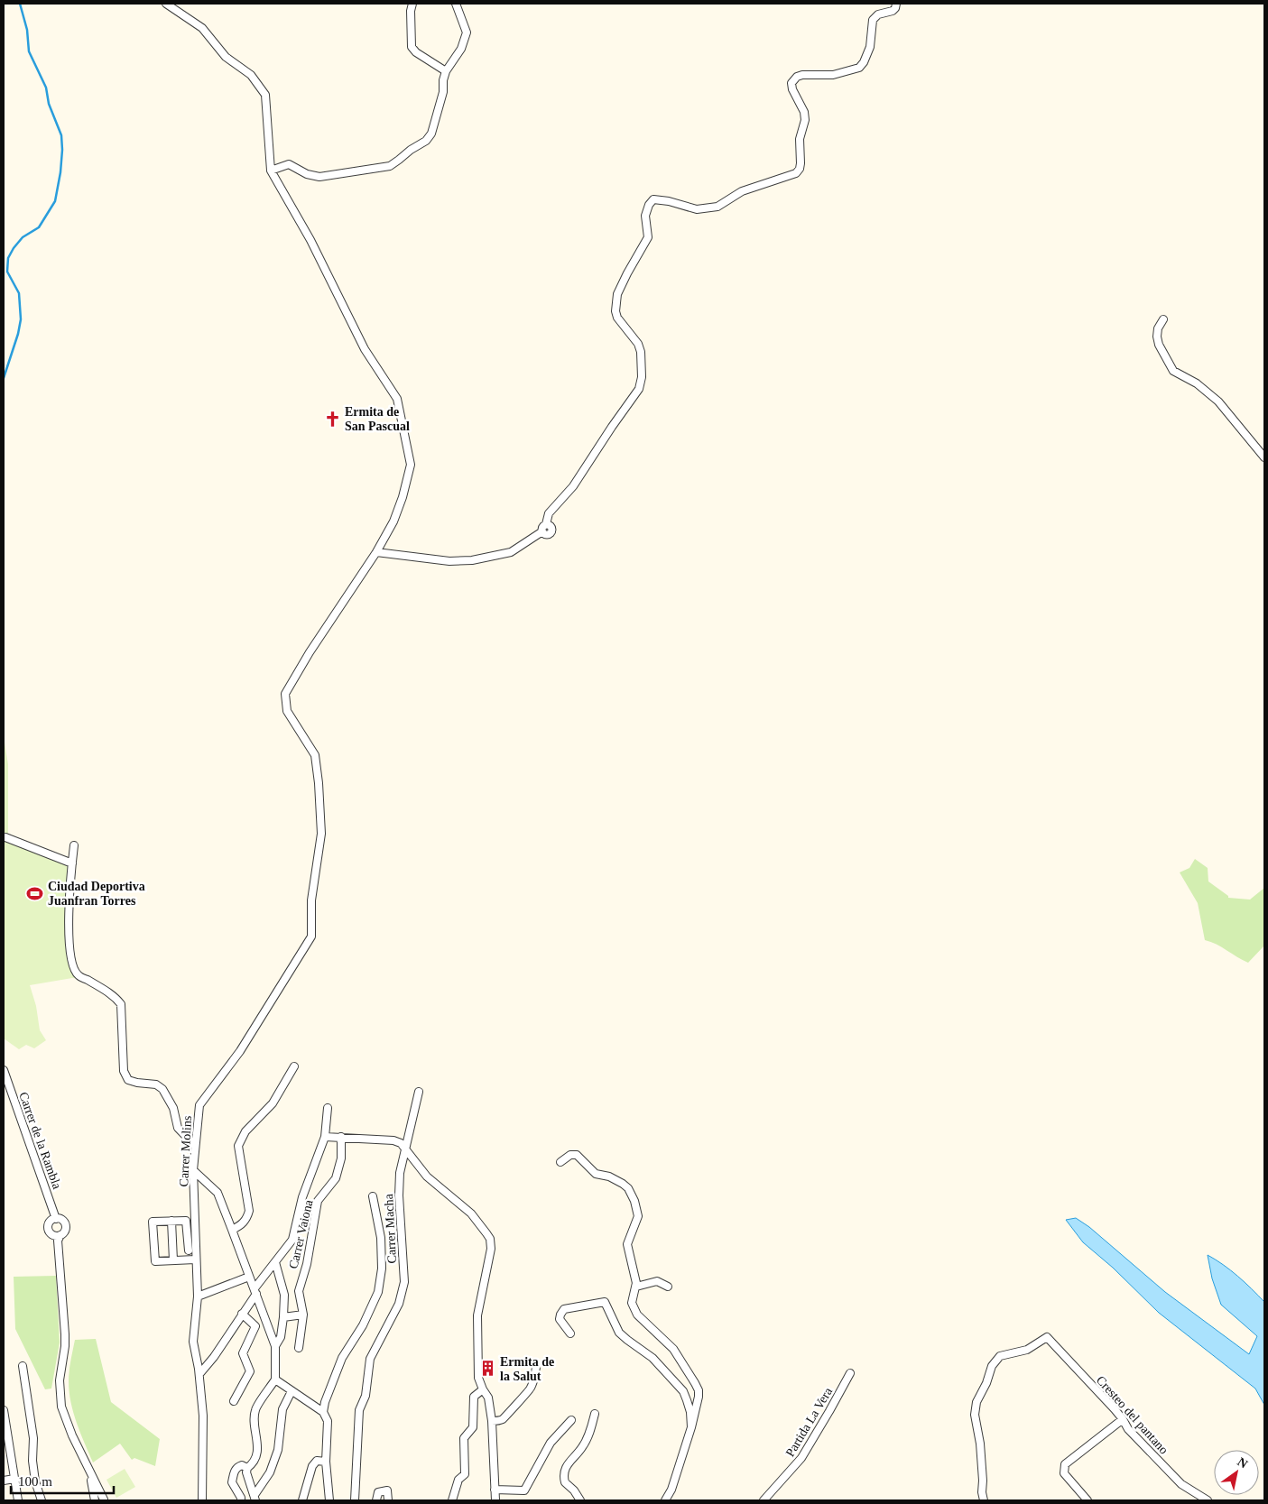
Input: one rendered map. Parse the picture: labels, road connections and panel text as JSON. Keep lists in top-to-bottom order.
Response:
{
  "streets": {
    "street": [
      "Carrer de la Rambla",
      "Carrer Molins",
      "Carrer Macha",
      "Carrer Vaiona",
      "Cresteo del pantano",
      "Partida La Vera"
    ]
  },
  "crossings": [
    ["Carrer Molins", "Carrer Vaiona"]
  ],
  "places": {
    "church": ["Ermita de San Pascual"],
    "sports": ["Ciudad Deportiva Juanfran Torres"],
    "building": ["Ermita de la Salut"]
  },
  "scale_bar": "100 m",
  "north": "top right"
}
